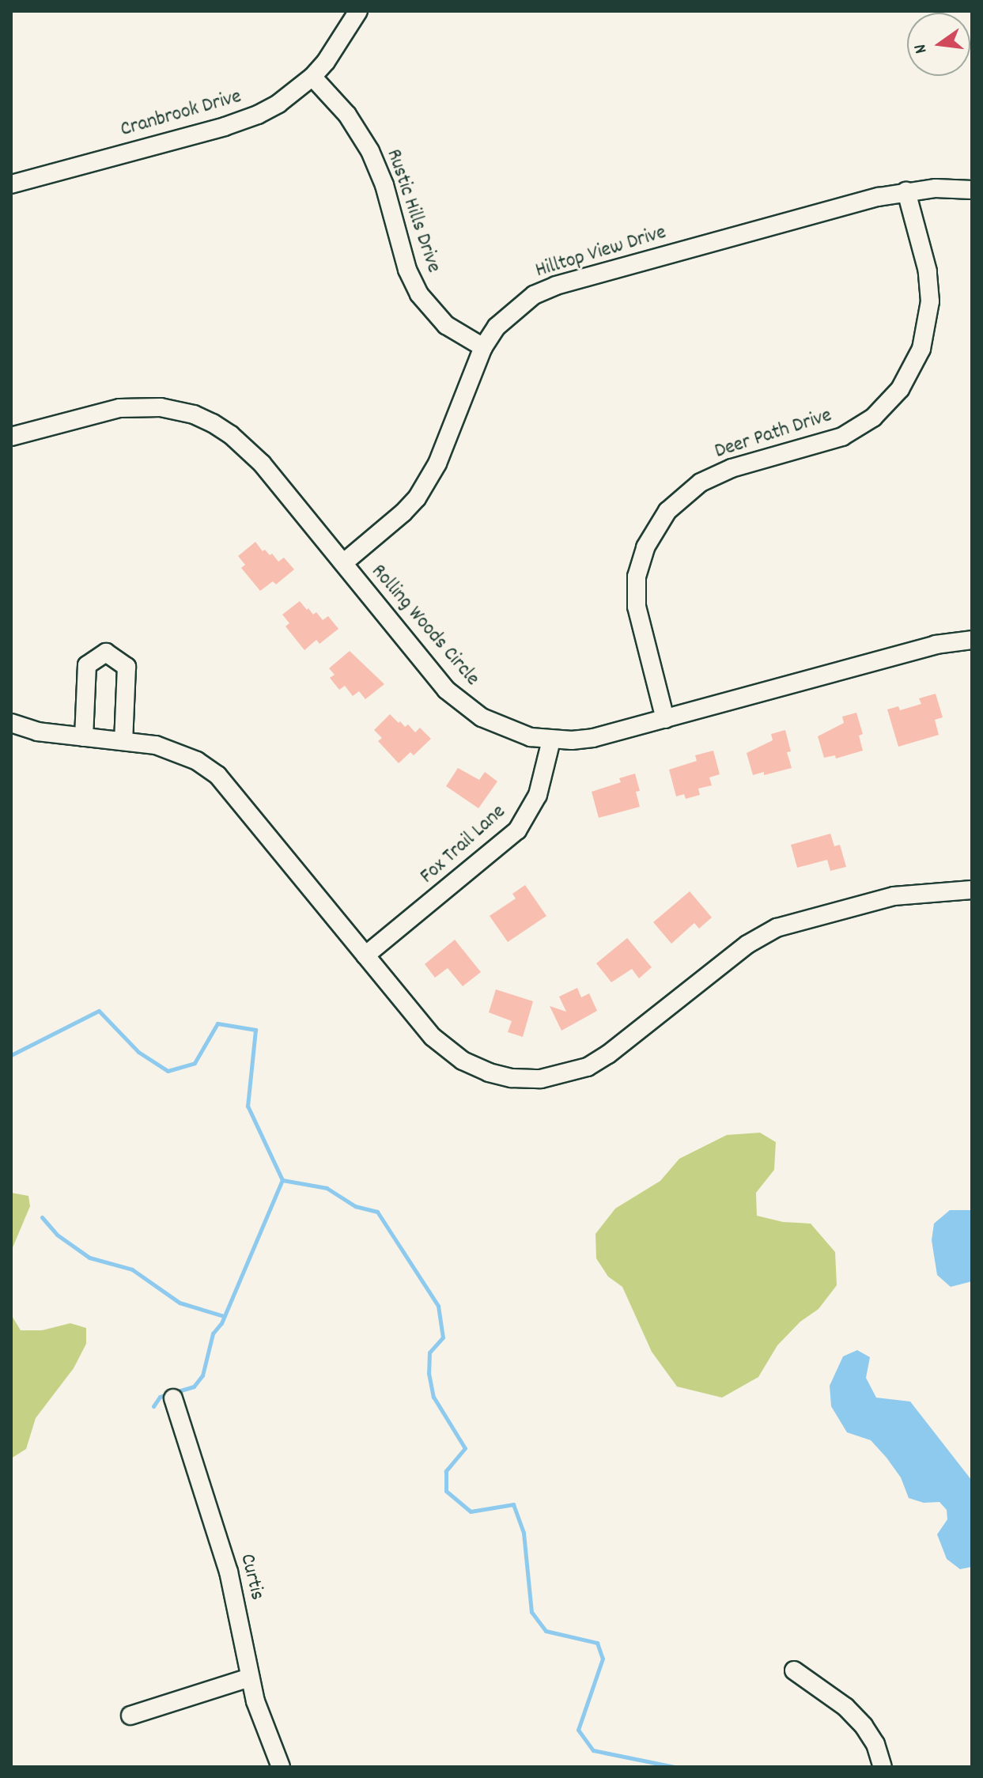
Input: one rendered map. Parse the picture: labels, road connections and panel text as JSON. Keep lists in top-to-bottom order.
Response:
{
  "streets": {
    "street": [
      "Cranbrook Drive",
      "Rustic Hills Drive",
      "Hilltop View Drive",
      "Deer Path Drive",
      "Rolling Woods Circle",
      "Fox Trail Lane",
      "Curtis"
    ]
  },
  "crossings": [
    ["Cranbrook Drive", "Rustic Hills Drive"],
    ["Rustic Hills Drive", "Hilltop View Drive"],
    ["Hilltop View Drive", "Deer Path Drive"],
    ["Hilltop View Drive", "Rolling Woods Circle"],
    ["Deer Path Drive", "Rolling Woods Circle"],
    ["Rolling Woods Circle", "Fox Trail Lane"]
  ],
  "north": "left"
}
